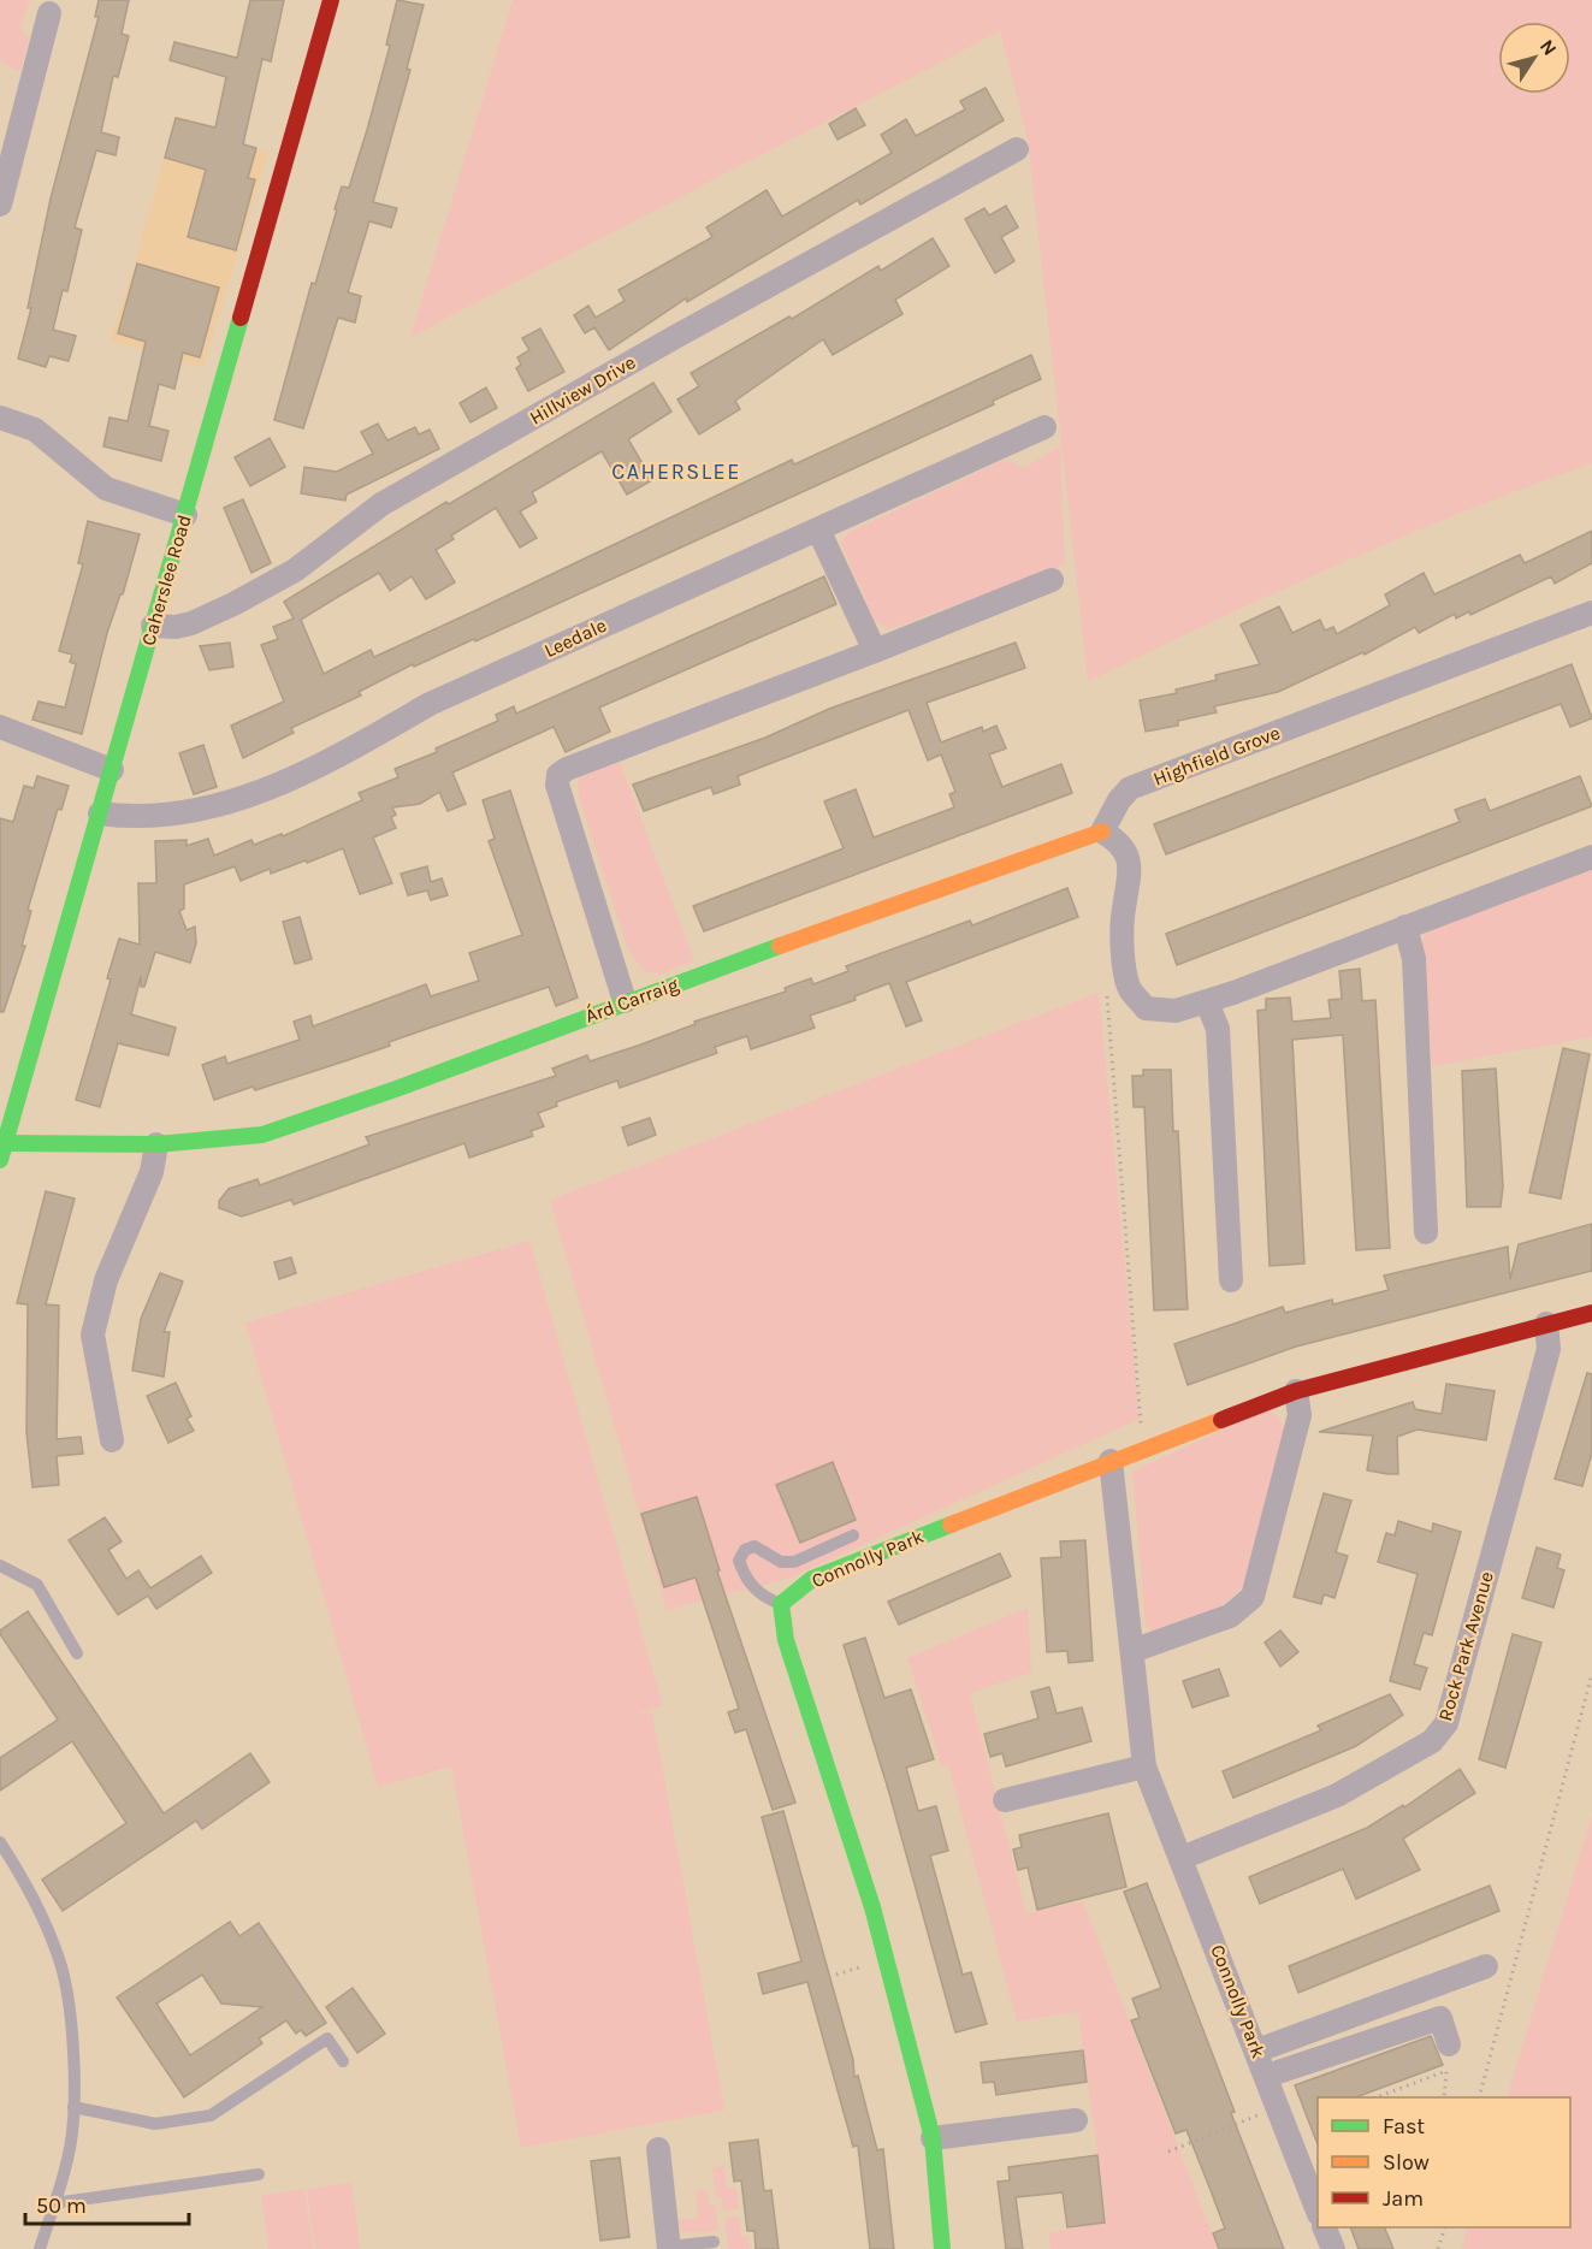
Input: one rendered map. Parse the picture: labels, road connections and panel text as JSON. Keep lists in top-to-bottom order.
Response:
{
  "streets": {
    "street": [
      "Hillview Drive",
      "Caherslee Road",
      "Leedale",
      "Highfield Grove",
      "Árd Carraig",
      "Connolly Park",
      "Rock Park Avenue"
    ]
  },
  "crossings": [
    ["Hillview Drive", "Caherslee Road"],
    ["Caherslee Road", "Leedale"],
    ["Caherslee Road", "Árd Carraig"],
    ["Highfield Grove", "Árd Carraig"],
    ["Connolly Park", "Rock Park Avenue"]
  ],
  "districts": ["CAHERSLEE"],
  "legend": ["Fast", "Slow", "Jam"],
  "scale_bar": "50 m",
  "north": "top right"
}
